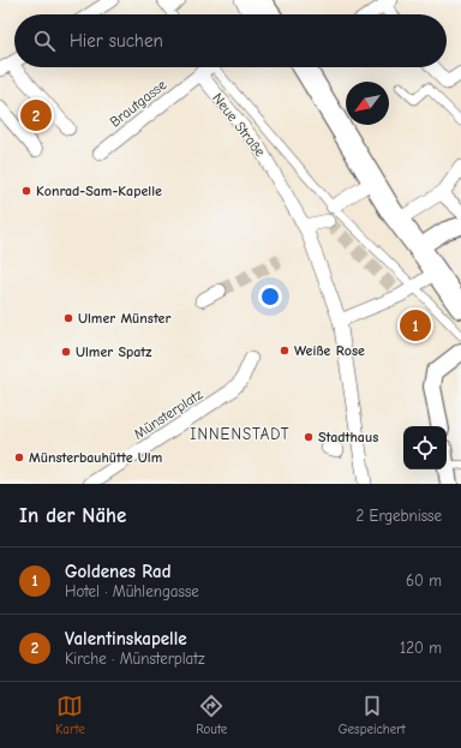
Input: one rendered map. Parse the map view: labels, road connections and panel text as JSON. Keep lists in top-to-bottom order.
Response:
{
  "streets": {
    "street": ["Brautgasse", "Neue Straße", "Münsterplatz"]
  },
  "crossings": [
    ["Brautgasse", "Neue Straße"]
  ],
  "districts": ["INNENSTADT"],
  "places": [
    "Konrad-Sam-Kapelle",
    "Ulmer Münster",
    "Weiße Rose",
    "Ulmer Spatz",
    "Stadthaus",
    "Münsterbauhütte Ulm"
  ],
  "north": "bottom left",
  "page": {
    "search": "Hier suchen",
    "pins": ["2", "1"],
    "heading": ["In der Nähe", "2 Ergebnisse"],
    "list": [
      {
        "mark": "1",
        "name": "Goldenes Rad",
        "note": "Hotel · Mühlengasse",
        "value": "60 m"
      },
      {
        "mark": "2",
        "name": "Valentinskapelle",
        "note": "Kirche · Münsterplatz",
        "value": "120 m"
      }
    ],
    "nav": ["Karte", "Route", "Gespeichert"]
  }
}
